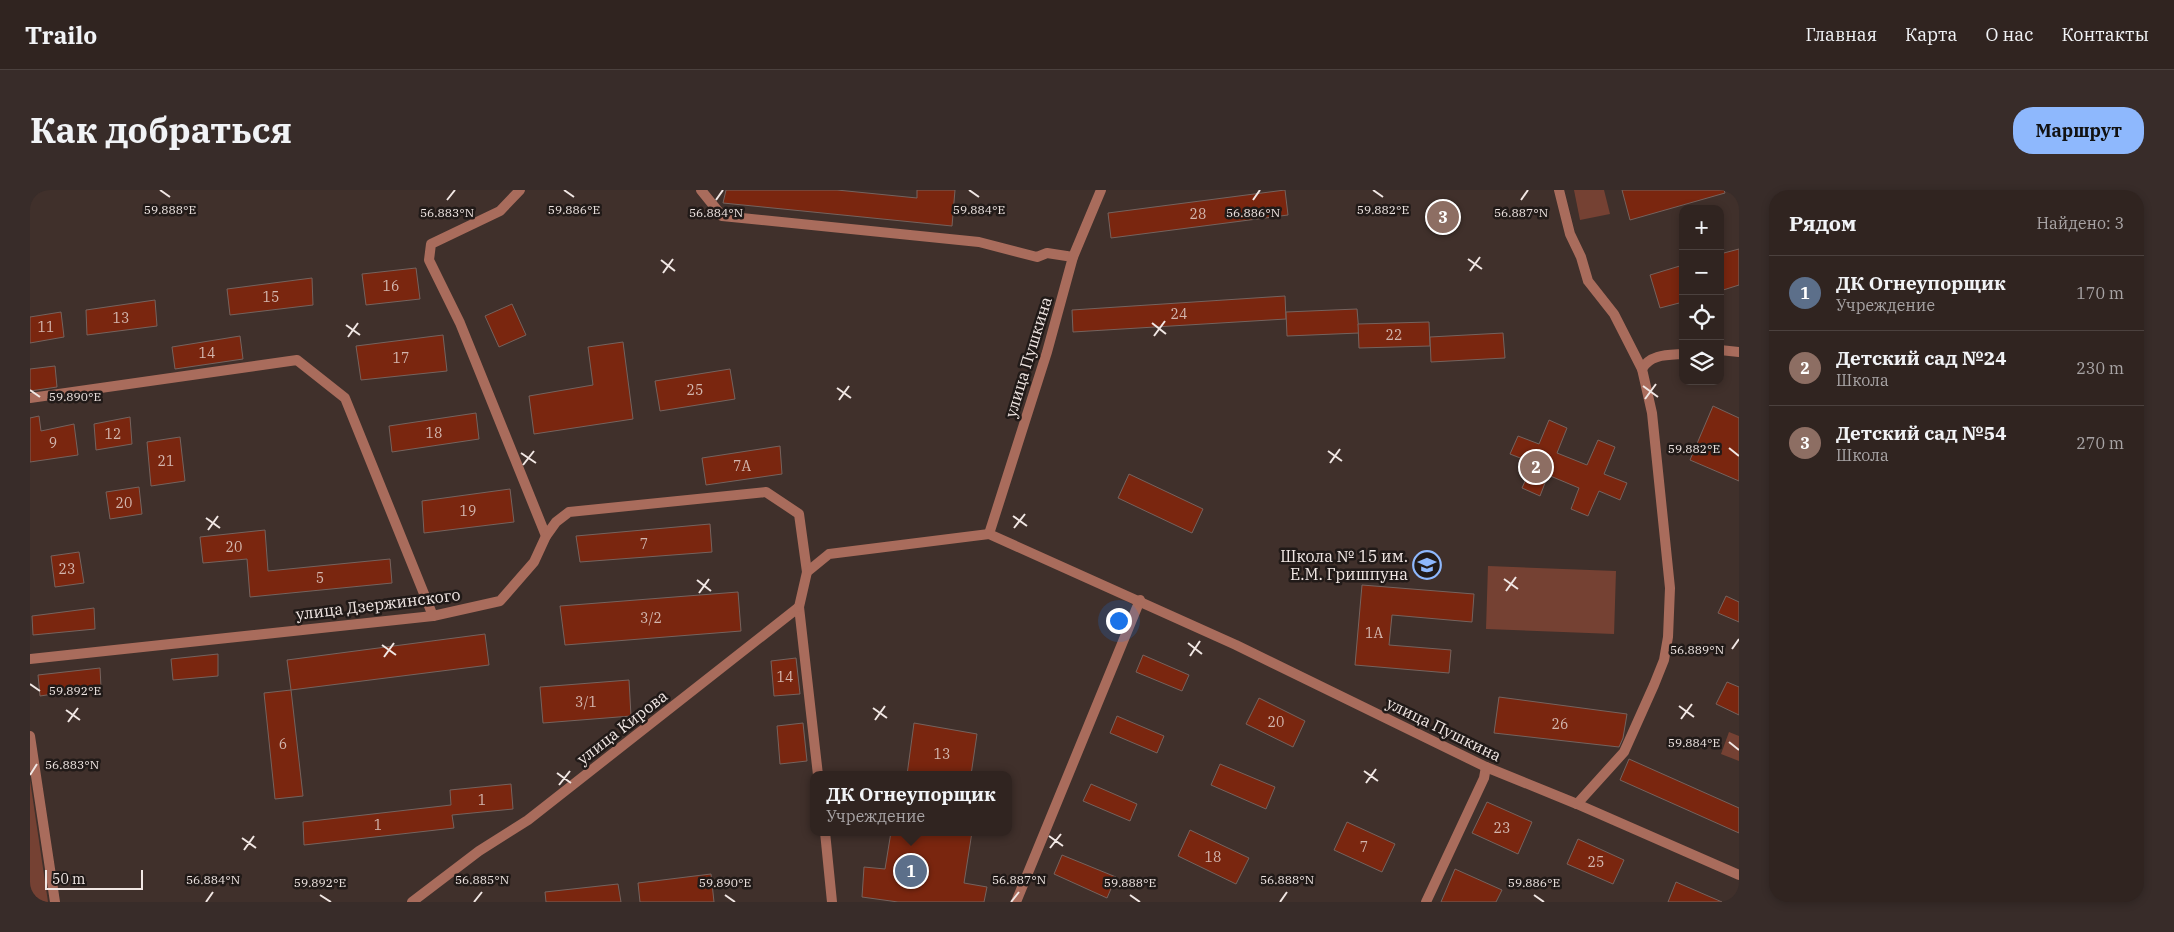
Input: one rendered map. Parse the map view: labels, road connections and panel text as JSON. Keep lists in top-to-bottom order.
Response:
{
  "streets": {
    "street": ["улица Пушкина", "улица Дзержинского", "улица Кирова"]
  },
  "places": {
    "school or university": ["Школа № 15 им. Е.М. Гришпуна"]
  },
  "house_numbers": [
    "28",
    "16",
    "15",
    "24",
    "13",
    "11",
    "22",
    "14",
    "17",
    "25",
    "18",
    "12",
    "9",
    "21",
    "7А",
    "20",
    "19",
    "7",
    "20",
    "23",
    "5",
    "3/2",
    "1А",
    "14",
    "3/1",
    "20",
    "26",
    "6",
    "13",
    "1",
    "1",
    "23",
    "7",
    "18",
    "25"
  ],
  "scale_bar": "50 m",
  "page": {
    "header": "Trailo",
    "nav": [
      "Главная",
      "Карта",
      "О нас",
      "Контакты"
    ],
    "title": "Как добраться",
    "buttons": "Маршрут",
    "heading": ["Рядом", "Найдено: 3"],
    "pins": ["3", "2", "1"],
    "map_buttons": ["+", "−"],
    "list": [
      {
        "mark": "1",
        "name": "ДК Огнеупорщик",
        "note": "Учреждение",
        "value": "170 m"
      },
      {
        "mark": "2",
        "name": "Детский сад №24",
        "note": "Школа",
        "value": "230 m"
      },
      {
        "mark": "3",
        "name": "Детский сад №54",
        "note": "Школа",
        "value": "270 m"
      }
    ],
    "popup": ["ДК Огнеупорщик", "Учреждение"],
    "scale": "50 m"
  },
  "coordinates": [
    "59.888°E",
    "59.884°E",
    "59.882°E",
    "59.886°E",
    "56.884°N",
    "56.886°N",
    "56.887°N",
    "56.883°N",
    "59.890°E",
    "56.889°N",
    "59.892°E",
    "56.885°N",
    "56.888°N"
  ]
}
